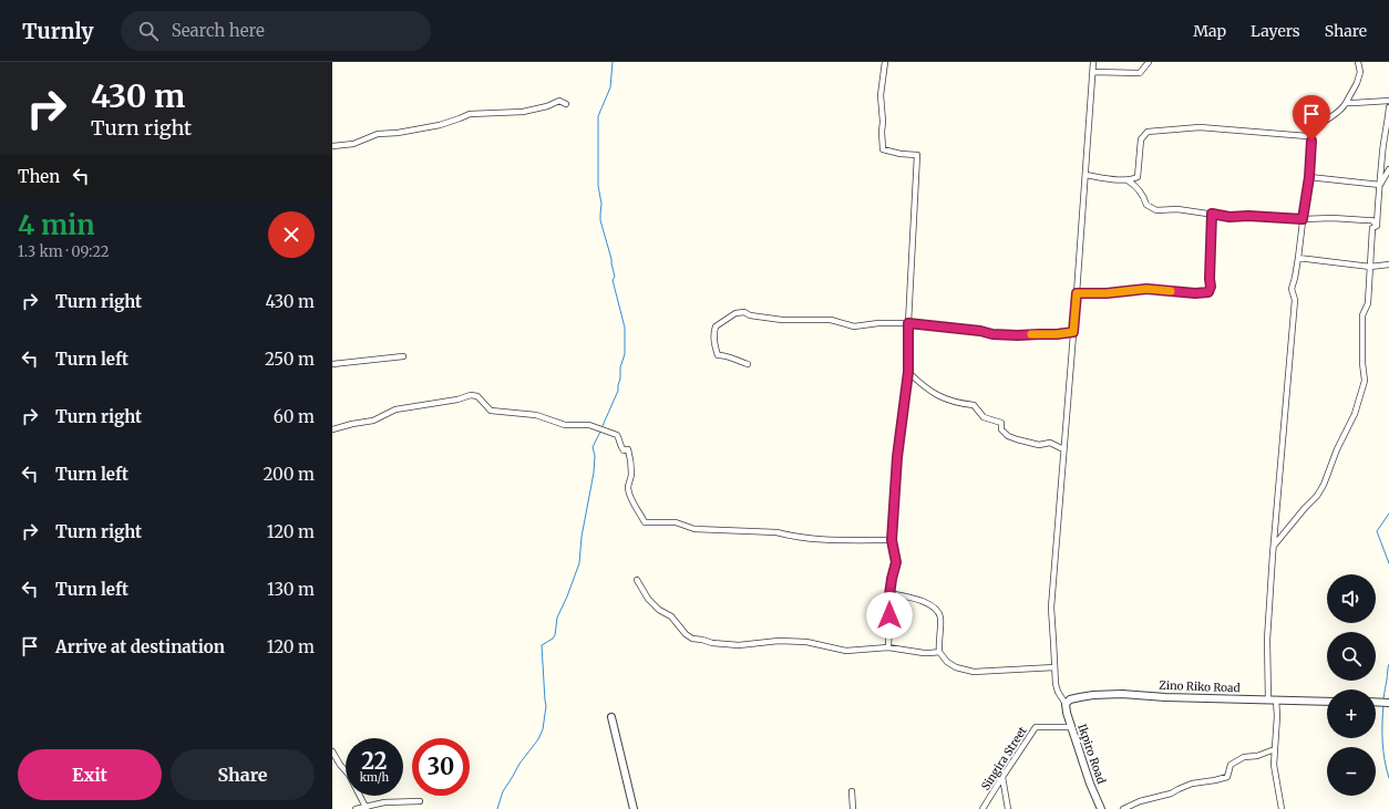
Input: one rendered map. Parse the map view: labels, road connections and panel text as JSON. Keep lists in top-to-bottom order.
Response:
{
  "streets": {
    "street": ["Zino Riko Road", "Ikpiro Road", "Singira Street"]
  },
  "crossings": [
    ["Zino Riko Road", "Ikpiro Road"],
    ["Ikpiro Road", "Singira Street"]
  ],
  "page": {
    "header": "Turnly",
    "search": "Search here",
    "nav": ["Map", "Layers", "Share"],
    "turn": ["430 m", "Turn right"],
    "then": "Then",
    "heading": ["4 min", "1.3 km · 09:22"],
    "list": [
      {
        "name": "Turn right",
        "value": "430 m"
      },
      {
        "name": "Turn left",
        "value": "250 m"
      },
      {
        "name": "Turn right",
        "value": "60 m"
      },
      {
        "name": "Turn left",
        "value": "200 m"
      },
      {
        "name": "Turn right",
        "value": "120 m"
      },
      {
        "name": "Turn left",
        "value": "130 m"
      },
      {
        "name": "Arrive at destination",
        "value": "120 m"
      }
    ],
    "map_buttons": ["+", "−"],
    "speed": "22 km/h",
    "limit": "30",
    "buttons": ["Exit", "Share"]
  }
}
